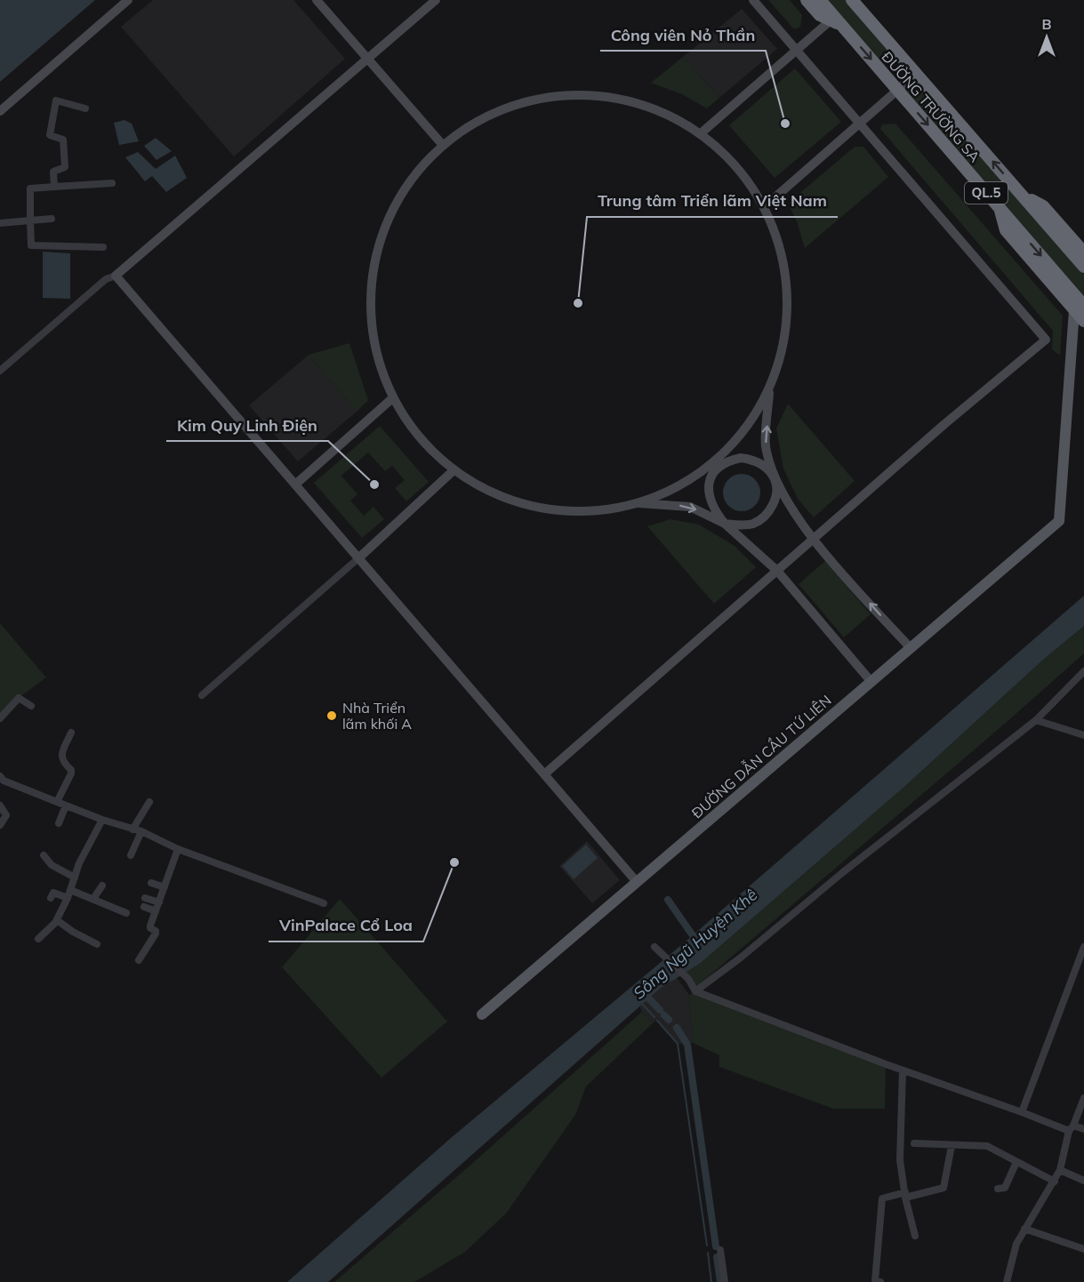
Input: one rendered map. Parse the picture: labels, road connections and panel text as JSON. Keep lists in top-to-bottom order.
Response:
{
  "streets": {
    "highway": ["ĐƯỜNG TRƯỜNG SA", "QL.5"],
    "main road": ["ĐƯỜNG DẪN CẦU TỨ LIÊN"]
  },
  "crossings": [
    ["ĐƯỜNG TRƯỜNG SA", "ĐƯỜNG DẪN CẦU TỨ LIÊN"]
  ],
  "water": ["Sông Ngũ Huyện Khê"],
  "places": [
    "Công viên Nỏ Thần",
    "Trung tâm Triển lãm Việt Nam",
    "Kim Quy Linh Điện",
    "Nhà Triển lãm khối A",
    "VinPalace Cổ Loa"
  ],
  "north": "top"
}
